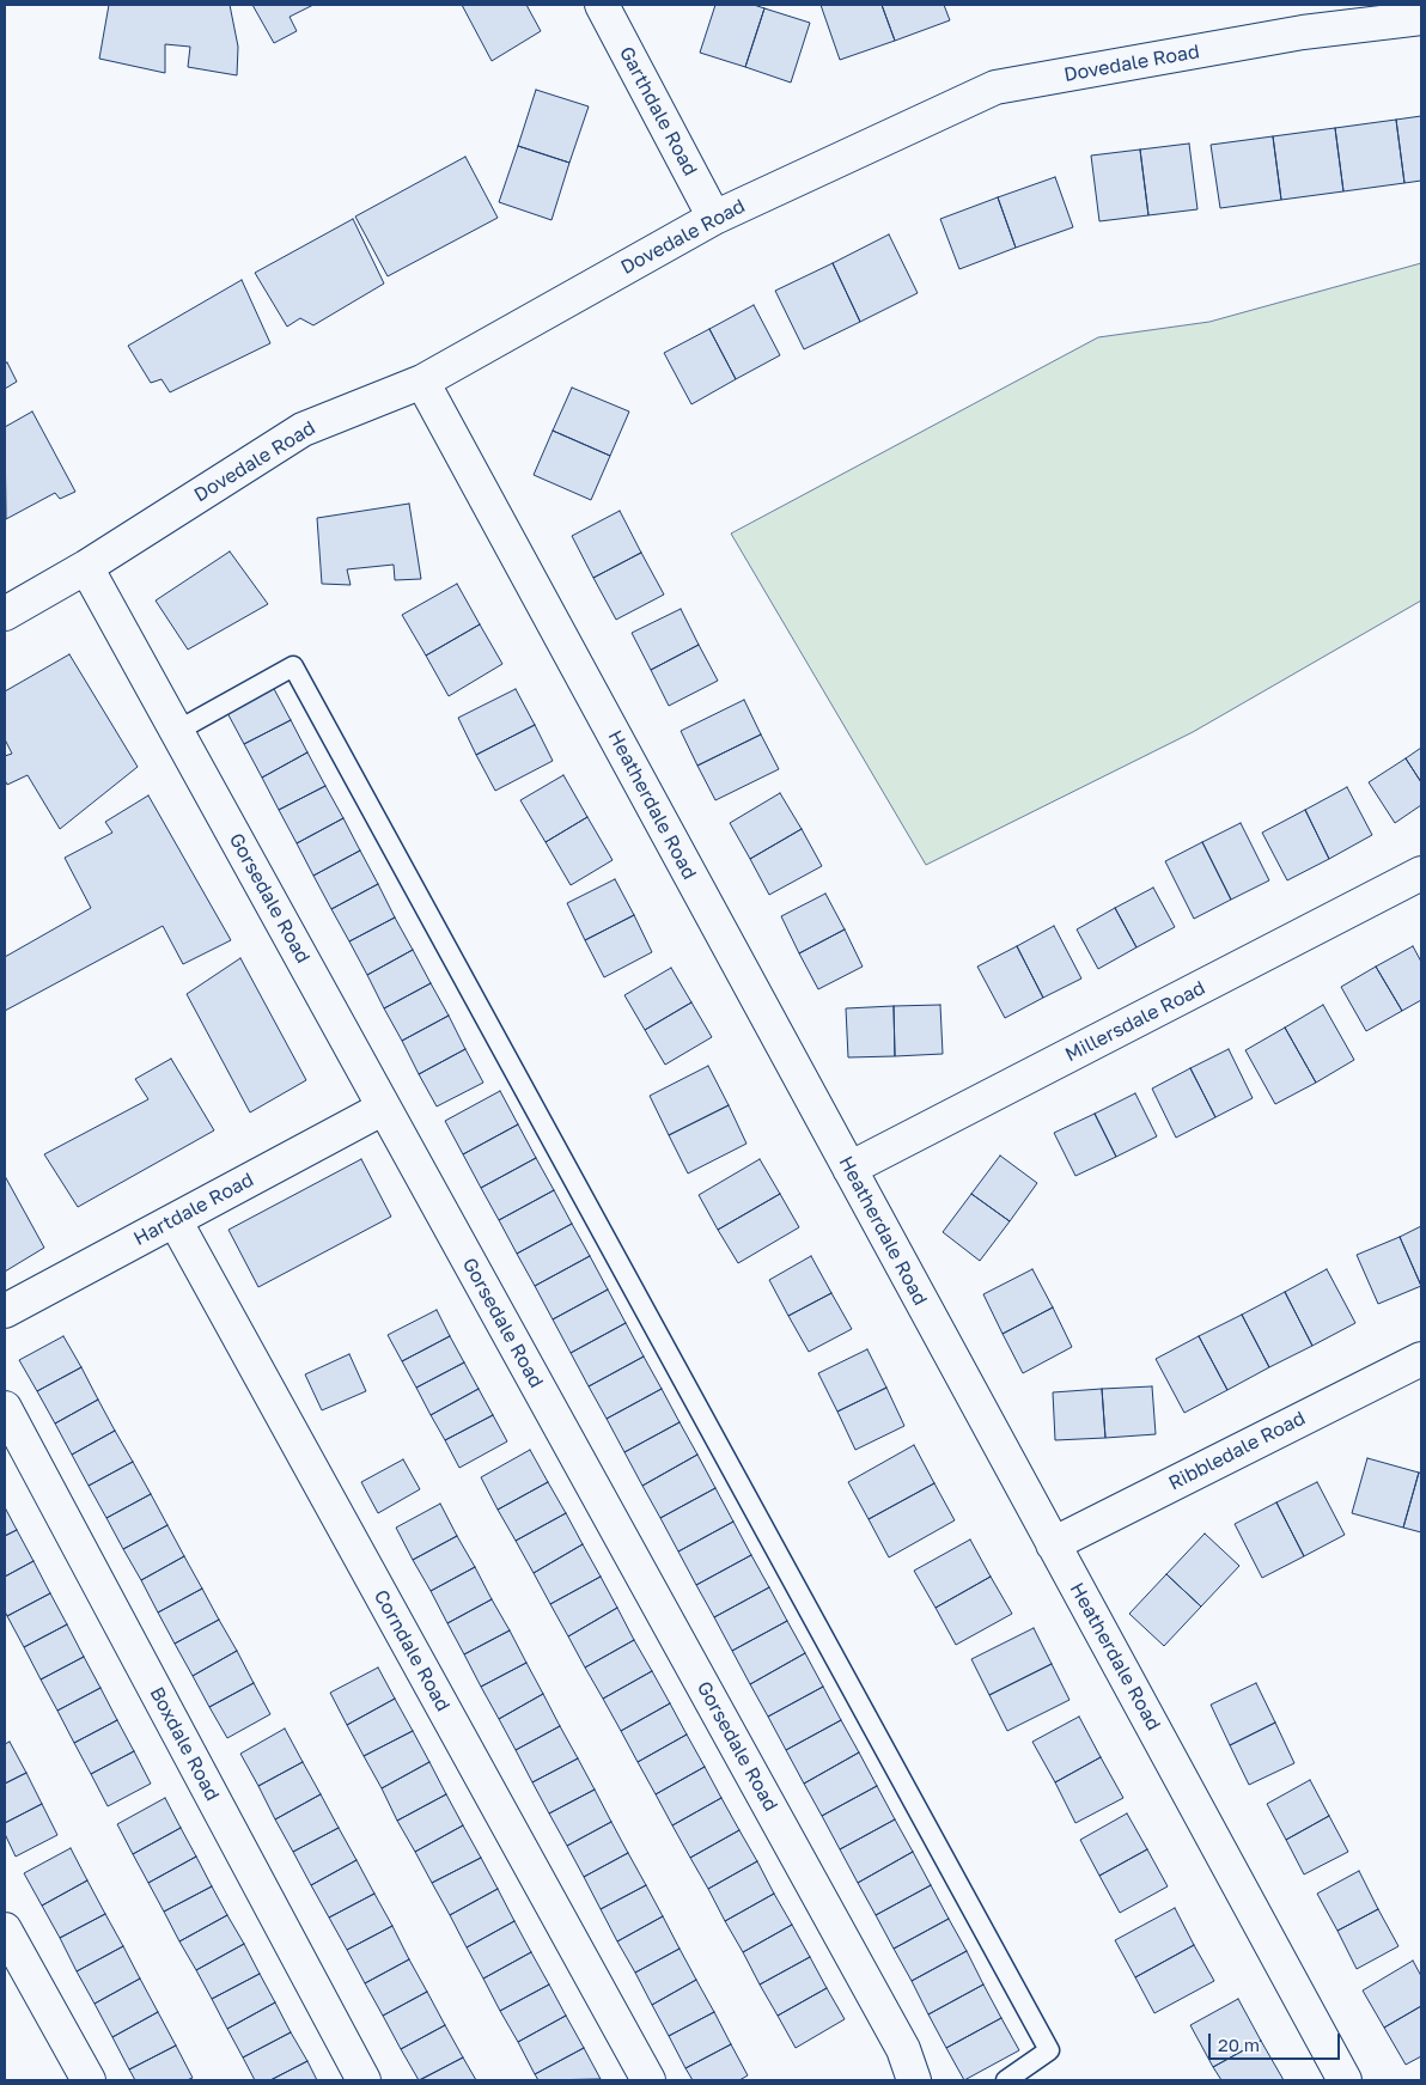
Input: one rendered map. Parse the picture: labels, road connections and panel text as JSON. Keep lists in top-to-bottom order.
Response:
{
  "streets": {
    "street": [
      "Dovedale Road",
      "Garthdale Road",
      "Heatherdale Road",
      "Gorsedale Road",
      "Millersdale Road",
      "Hartdale Road",
      "Ribbledale Road",
      "Corndale Road",
      "Boxdale Road"
    ]
  },
  "crossings": [
    ["Dovedale Road", "Garthdale Road"],
    ["Dovedale Road", "Heatherdale Road"],
    ["Dovedale Road", "Gorsedale Road"],
    ["Heatherdale Road", "Millersdale Road"],
    ["Heatherdale Road", "Ribbledale Road"],
    ["Gorsedale Road", "Hartdale Road"],
    ["Hartdale Road", "Corndale Road"]
  ],
  "scale_bar": "20 m"
}
